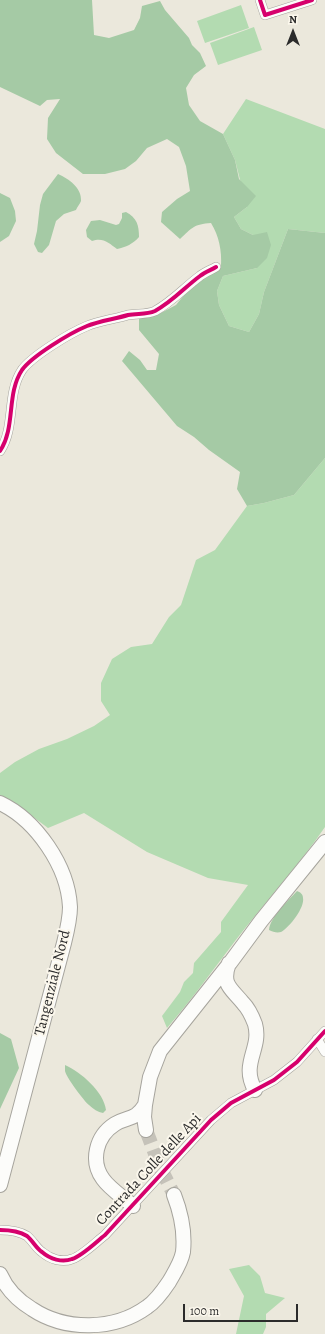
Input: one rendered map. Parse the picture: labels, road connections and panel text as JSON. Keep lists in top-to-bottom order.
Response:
{
  "streets": {
    "main road": ["Tangenziale Nord"],
    "street": ["Contrada Colle delle Api"]
  },
  "scale_bar": "100 m",
  "north": "top"
}
